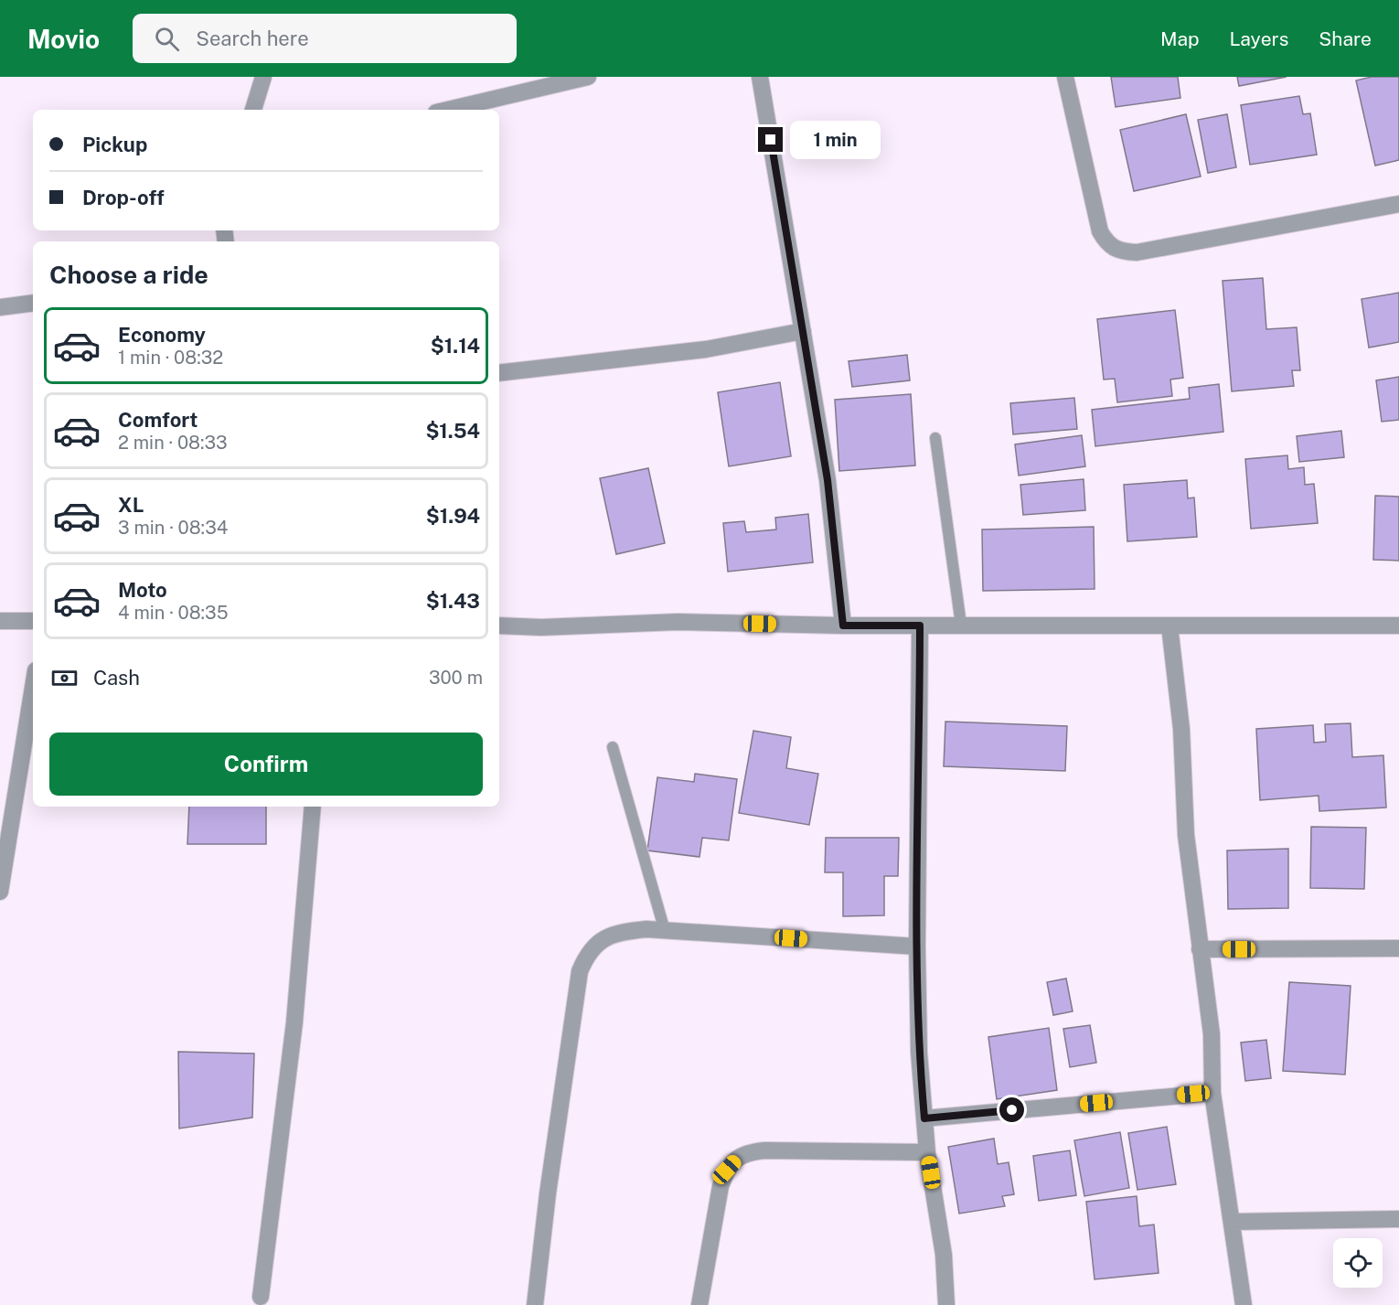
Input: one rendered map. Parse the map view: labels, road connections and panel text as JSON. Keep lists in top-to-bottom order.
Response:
{
  "page": {
    "header": "Movio",
    "search": "Search here",
    "nav": ["Map", "Layers", "Share"],
    "banner": ["Pickup", "Drop-off"],
    "bubble": "1 min",
    "heading": "Choose a ride",
    "list": [
      {
        "name": "Economy",
        "note": "1 min · 08:32",
        "value": "$1.14"
      },
      {
        "name": "Comfort",
        "note": "2 min · 08:33",
        "value": "$1.54"
      },
      {
        "name": "XL",
        "note": "3 min · 08:34",
        "value": "$1.94"
      },
      {
        "name": "Moto",
        "note": "4 min · 08:35",
        "value": "$1.43"
      }
    ],
    "pay": ["Cash", "300 m"],
    "buttons": "Confirm"
  }
}
